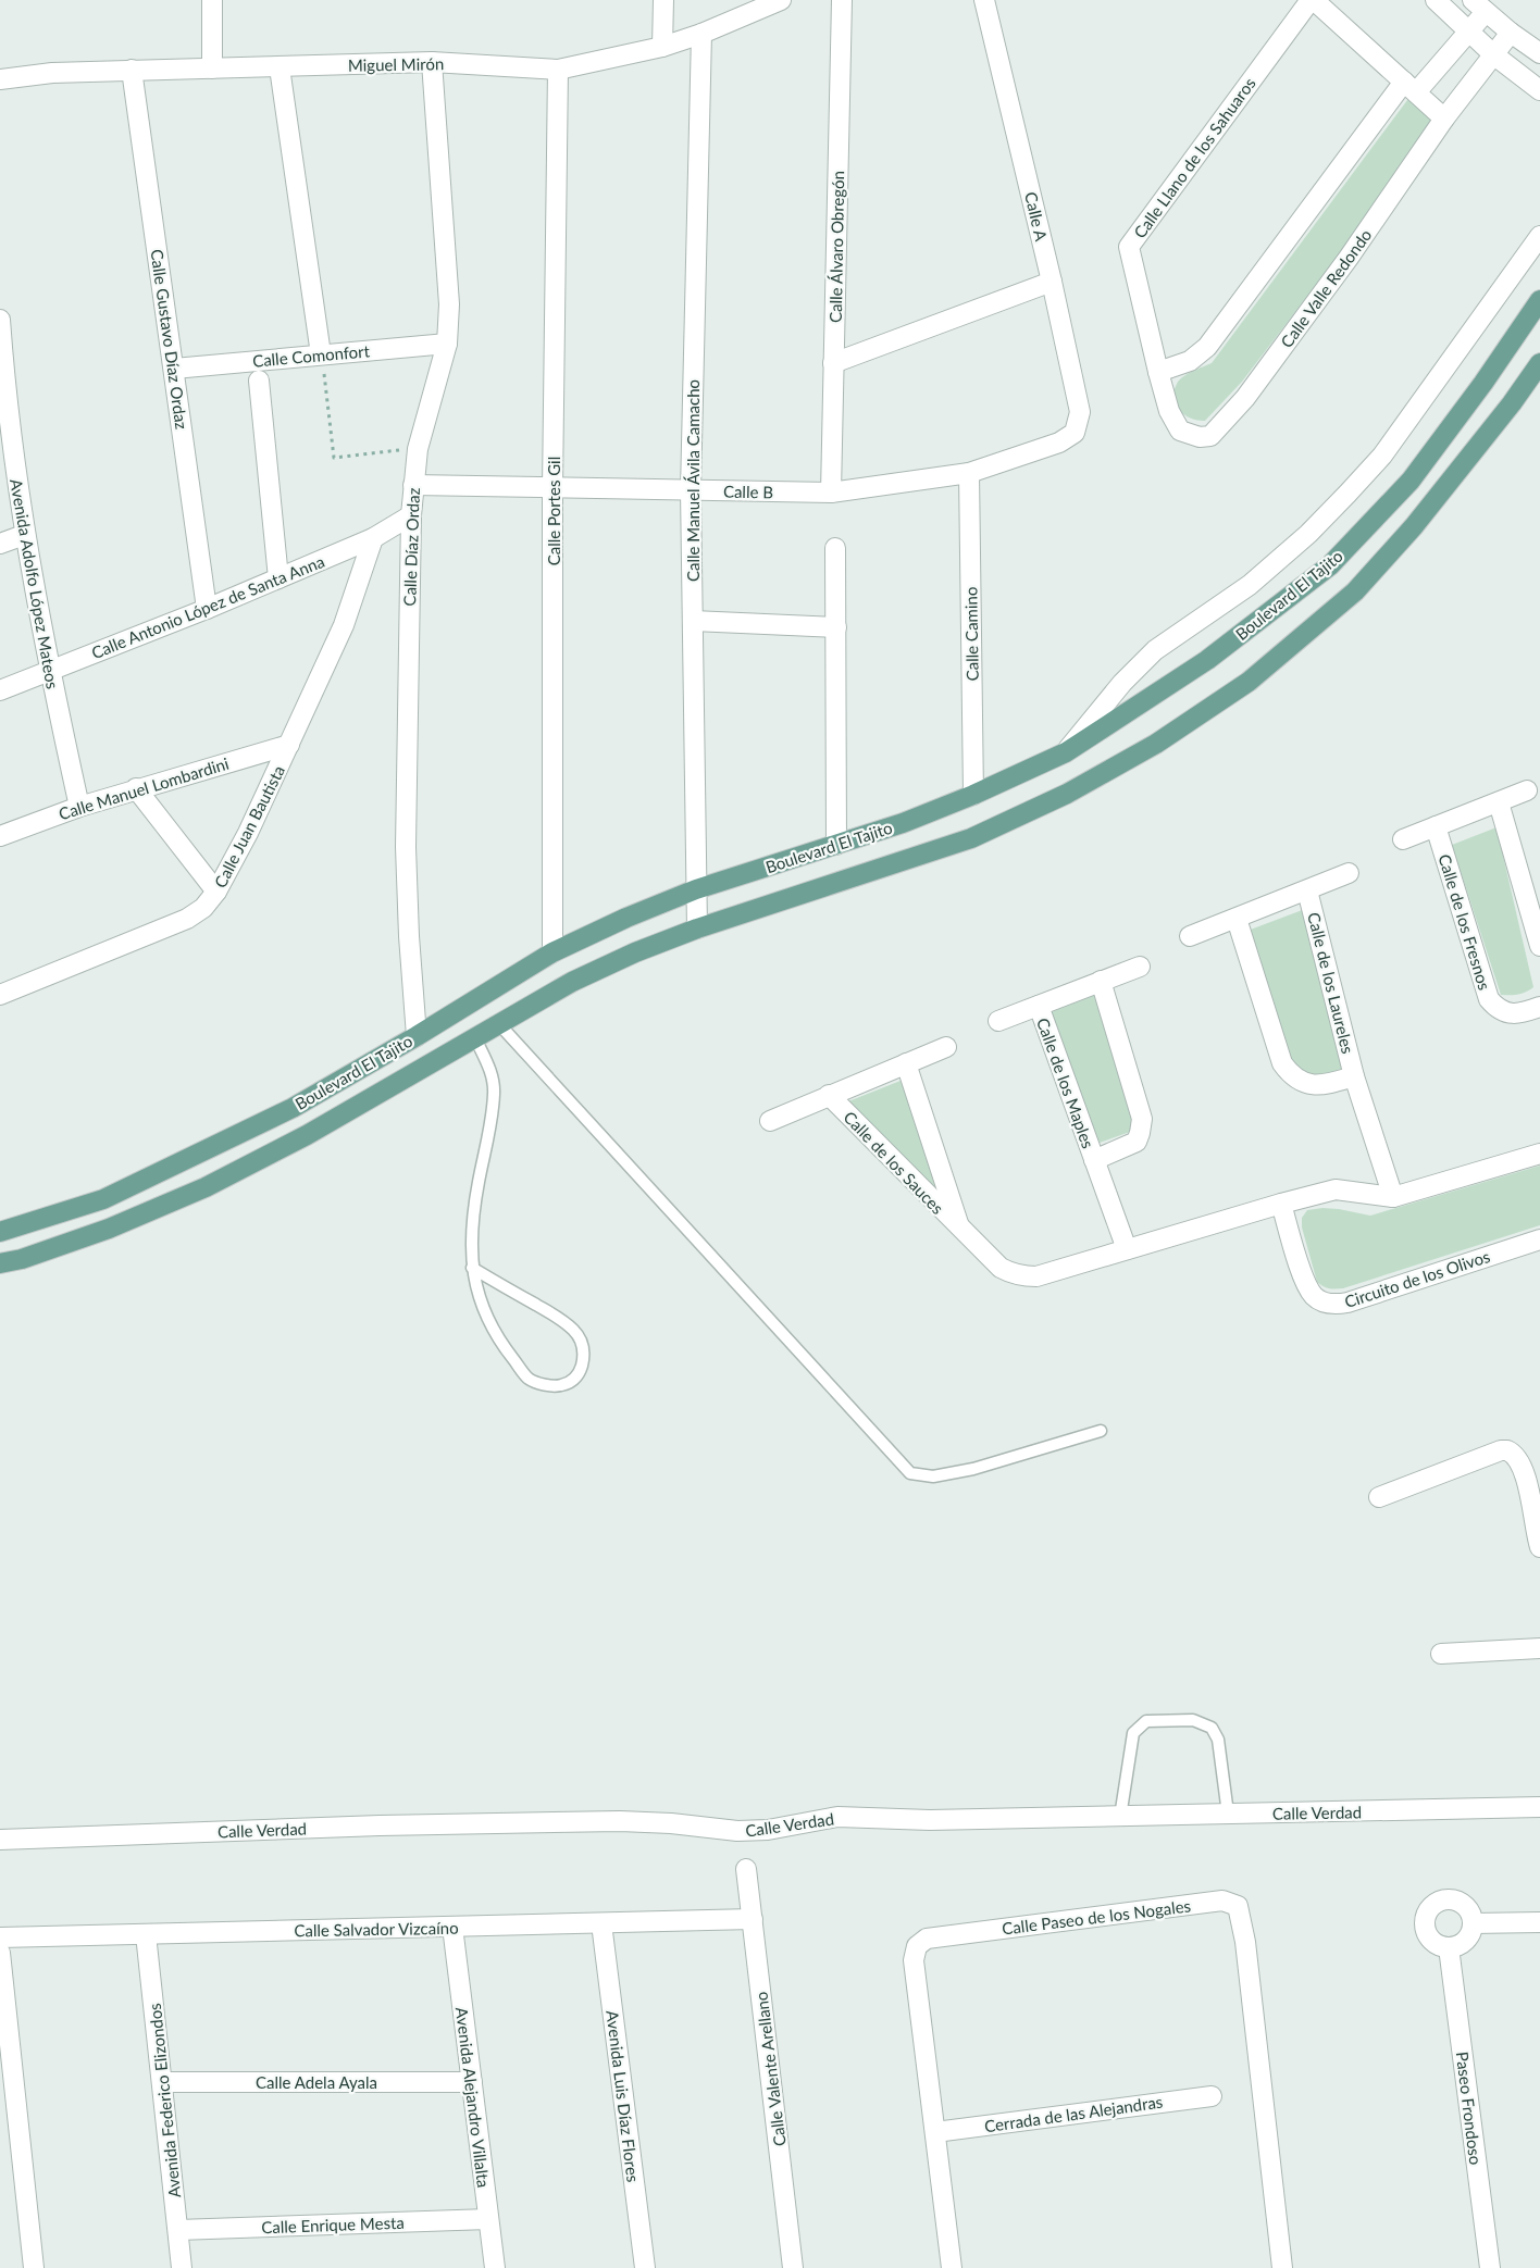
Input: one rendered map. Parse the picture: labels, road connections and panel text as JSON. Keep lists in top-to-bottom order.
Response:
{
  "streets": {
    "main road": ["Boulevard El Tajito"],
    "street": [
      "Miguel Mirón",
      "Calle Llano de los Sahuaros",
      "Calle A",
      "Calle Álvaro Obregón",
      "Calle Valle Redondo",
      "Calle Gustavo Díaz Ordaz",
      "Calle Comonfort",
      "Calle Manuel Ávila Camacho",
      "Calle B",
      "Calle Portes Gil",
      "Calle Díaz Ordaz",
      "Avenida Adolfo López Mateos",
      "Calle Antonio López de Santa Anna",
      "Calle Camino",
      "Calle Manuel Lombardini",
      "Calle Juan Bautista",
      "Calle de los Fresnos",
      "Calle de los Laureles",
      "Calle de los Maples",
      "Calle de los Sauces",
      "Circuito de los Olivos",
      "Calle Verdad",
      "Calle Paseo de los Nogales",
      "Calle Salvador Vizcaíno",
      "Calle Valente Arellano",
      "Calle Adela Ayala",
      "Avenida Luis Díaz Flores",
      "Avenida Alejandro Villalta",
      "Avenida Federico Elizondos",
      "Paseo Frondoso",
      "Cerrada de las Alejandras",
      "Calle Enrique Mesta"
    ]
  },
  "crossings": [
    ["Miguel Mirón", "Calle Gustavo Díaz Ordaz"],
    ["Miguel Mirón", "Calle Manuel Ávila Camacho"],
    ["Miguel Mirón", "Calle Portes Gil"],
    ["Miguel Mirón", "Calle Díaz Ordaz"],
    ["Calle Llano de los Sahuaros", "Calle Valle Redondo"],
    ["Calle A", "Calle B"],
    ["Calle Álvaro Obregón", "Calle B"],
    ["Calle Gustavo Díaz Ordaz", "Calle Comonfort"],
    ["Calle Gustavo Díaz Ordaz", "Calle Antonio López de Santa Anna"],
    ["Calle Comonfort", "Calle Díaz Ordaz"],
    ["Calle Manuel Ávila Camacho", "Calle B"],
    ["Calle Manuel Ávila Camacho", "Boulevard El Tajito"],
    ["Calle B", "Calle Portes Gil"],
    ["Calle B", "Calle Díaz Ordaz"],
    ["Calle B", "Calle Camino"],
    ["Calle Portes Gil", "Boulevard El Tajito"],
    ["Calle Díaz Ordaz", "Boulevard El Tajito"],
    ["Calle Díaz Ordaz", "Calle Antonio López de Santa Anna"],
    ["Avenida Adolfo López Mateos", "Calle Antonio López de Santa Anna"],
    ["Avenida Adolfo López Mateos", "Calle Manuel Lombardini"],
    ["Boulevard El Tajito", "Calle Camino"],
    ["Calle Antonio López de Santa Anna", "Calle Juan Bautista"],
    ["Calle Manuel Lombardini", "Calle Juan Bautista"],
    ["Calle de los Maples", "Calle de los Sauces"],
    ["Calle Paseo de los Nogales", "Cerrada de las Alejandras"],
    ["Calle Salvador Vizcaíno", "Calle Valente Arellano"],
    ["Calle Salvador Vizcaíno", "Avenida Luis Díaz Flores"],
    ["Calle Salvador Vizcaíno", "Avenida Alejandro Villalta"],
    ["Calle Salvador Vizcaíno", "Avenida Federico Elizondos"],
    ["Calle Adela Ayala", "Avenida Alejandro Villalta"],
    ["Calle Adela Ayala", "Avenida Federico Elizondos"],
    ["Avenida Alejandro Villalta", "Calle Enrique Mesta"],
    ["Avenida Federico Elizondos", "Calle Enrique Mesta"]
  ]
}
